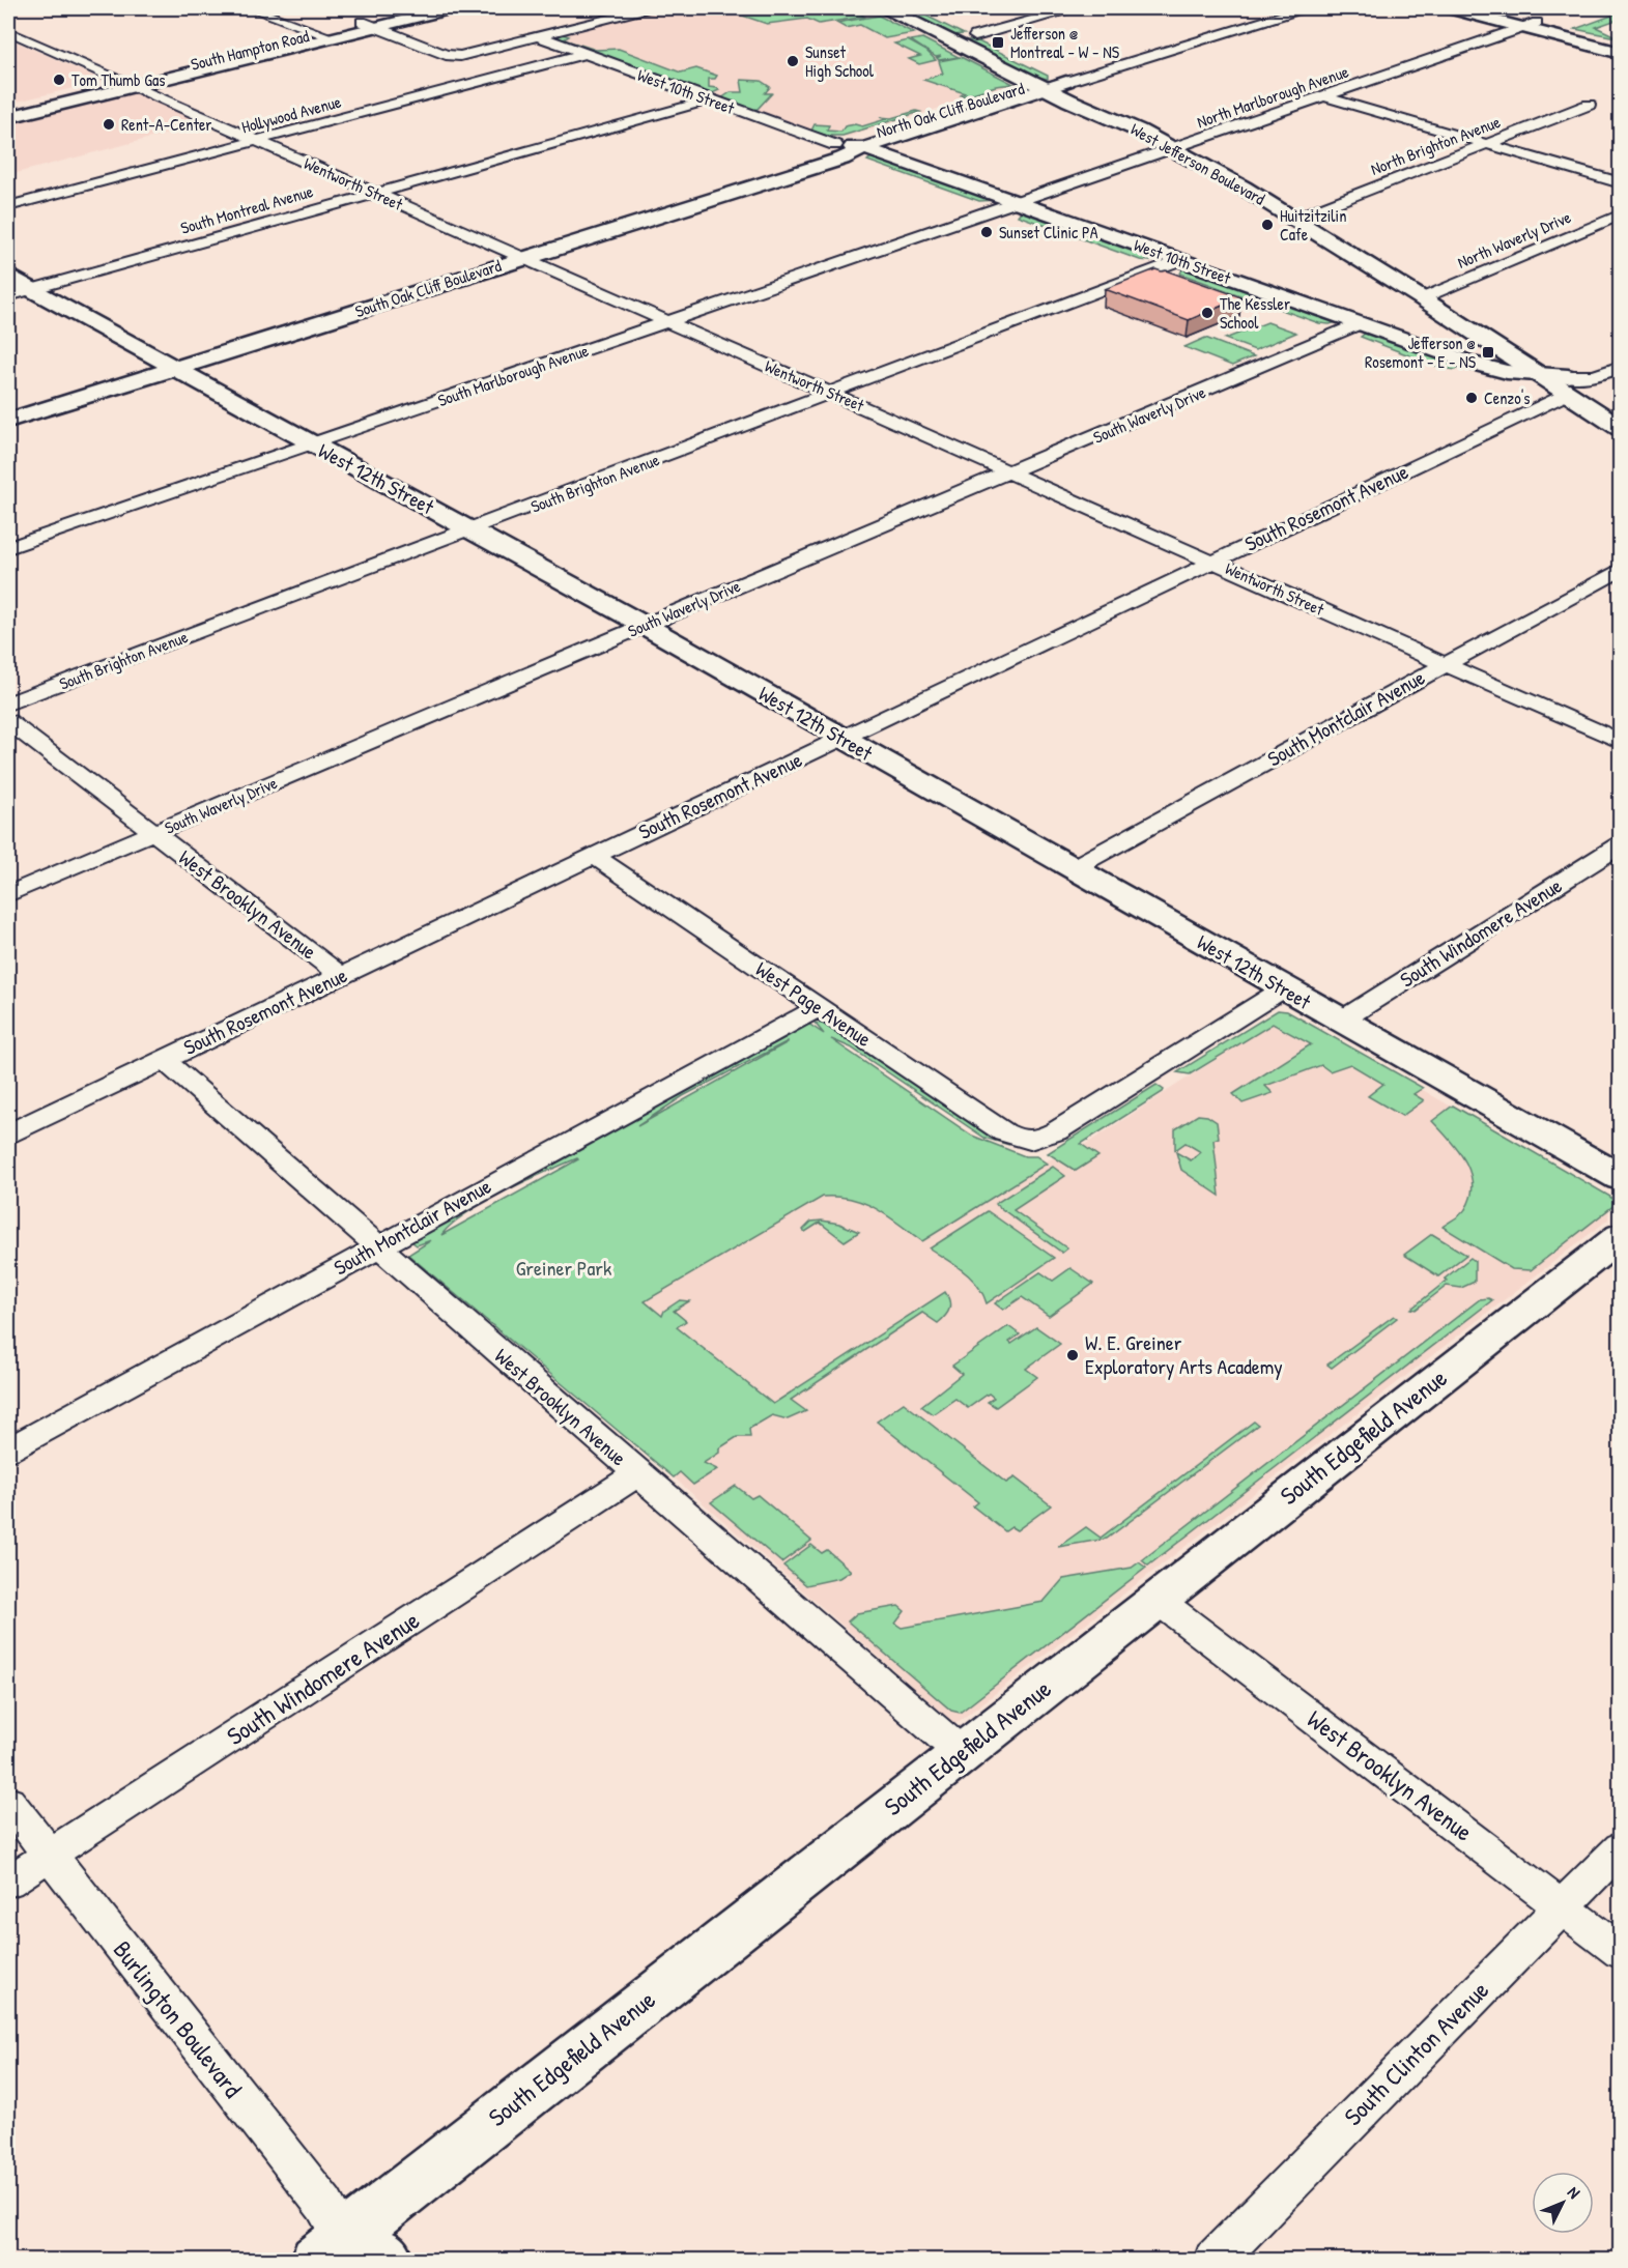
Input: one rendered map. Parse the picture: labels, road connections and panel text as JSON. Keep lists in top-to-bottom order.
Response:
{
  "streets": {
    "street": [
      "South Hampton Road",
      "West 10th Street",
      "North Marlborough Avenue",
      "North Oak Cliff Boulevard",
      "Hollywood Avenue",
      "North Brighton Avenue",
      "West Jefferson Boulevard",
      "Wentworth Street",
      "South Montreal Avenue",
      "North Waverly Drive",
      "South Oak Cliff Boulevard",
      "South Marlborough Avenue",
      "South Waverly Drive",
      "West 12th Street",
      "South Brighton Avenue",
      "South Rosemont Avenue",
      "South Montclair Avenue",
      "West Brooklyn Avenue",
      "South Windomere Avenue",
      "West Page Avenue",
      "South Edgefield Avenue",
      "Burlington Boulevard",
      "South Clinton Avenue"
    ]
  },
  "crossings": [
    ["South Hampton Road", "Wentworth Street"],
    ["West 10th Street", "North Marlborough Avenue"],
    ["West 10th Street", "North Oak Cliff Boulevard"],
    ["West 10th Street", "Hollywood Avenue"],
    ["West 10th Street", "West Jefferson Boulevard"],
    ["West 10th Street", "South Montreal Avenue"],
    ["West 10th Street", "South Oak Cliff Boulevard"],
    ["West 10th Street", "South Marlborough Avenue"],
    ["West 10th Street", "South Waverly Drive"],
    ["West 10th Street", "South Brighton Avenue"],
    ["West 10th Street", "South Rosemont Avenue"],
    ["North Marlborough Avenue", "West Jefferson Boulevard"],
    ["North Marlborough Avenue", "South Marlborough Avenue"],
    ["North Oak Cliff Boulevard", "West Jefferson Boulevard"],
    ["North Oak Cliff Boulevard", "South Oak Cliff Boulevard"],
    ["Hollywood Avenue", "Wentworth Street"],
    ["North Brighton Avenue", "West Jefferson Boulevard"],
    ["West Jefferson Boulevard", "North Waverly Drive"],
    ["West Jefferson Boulevard", "South Rosemont Avenue"],
    ["Wentworth Street", "South Montreal Avenue"],
    ["Wentworth Street", "South Oak Cliff Boulevard"],
    ["Wentworth Street", "South Marlborough Avenue"],
    ["Wentworth Street", "South Waverly Drive"],
    ["Wentworth Street", "South Brighton Avenue"],
    ["Wentworth Street", "South Rosemont Avenue"],
    ["Wentworth Street", "South Montclair Avenue"],
    ["South Montreal Avenue", "West 12th Street"],
    ["South Oak Cliff Boulevard", "West 12th Street"],
    ["South Marlborough Avenue", "West 12th Street"],
    ["South Waverly Drive", "West 12th Street"],
    ["South Waverly Drive", "West Brooklyn Avenue"],
    ["West 12th Street", "South Brighton Avenue"],
    ["West 12th Street", "South Rosemont Avenue"],
    ["West 12th Street", "South Montclair Avenue"],
    ["West 12th Street", "South Windomere Avenue"],
    ["West 12th Street", "West Page Avenue"],
    ["South Rosemont Avenue", "West Brooklyn Avenue"],
    ["South Rosemont Avenue", "West Page Avenue"],
    ["South Montclair Avenue", "West Brooklyn Avenue"],
    ["South Montclair Avenue", "West Page Avenue"],
    ["West Brooklyn Avenue", "South Windomere Avenue"],
    ["West Brooklyn Avenue", "South Edgefield Avenue"],
    ["West Brooklyn Avenue", "South Clinton Avenue"],
    ["South Windomere Avenue", "Burlington Boulevard"],
    ["South Edgefield Avenue", "Burlington Boulevard"]
  ],
  "parks": ["Greiner Park"],
  "places": {
    "transit": ["Jefferson @ Montreal - W - NS", "Jefferson @ Rosemont - E - NS"],
    "other": [
      "Sunset High School",
      "Tom Thumb Gas",
      "Rent-A-Center",
      "Huitzitzilin Cafe",
      "Sunset Clinic PA",
      "The Kessler School",
      "Cenzo's",
      "W. E. Greiner Exploratory Arts Academy"
    ]
  },
  "north": "top right"
}
